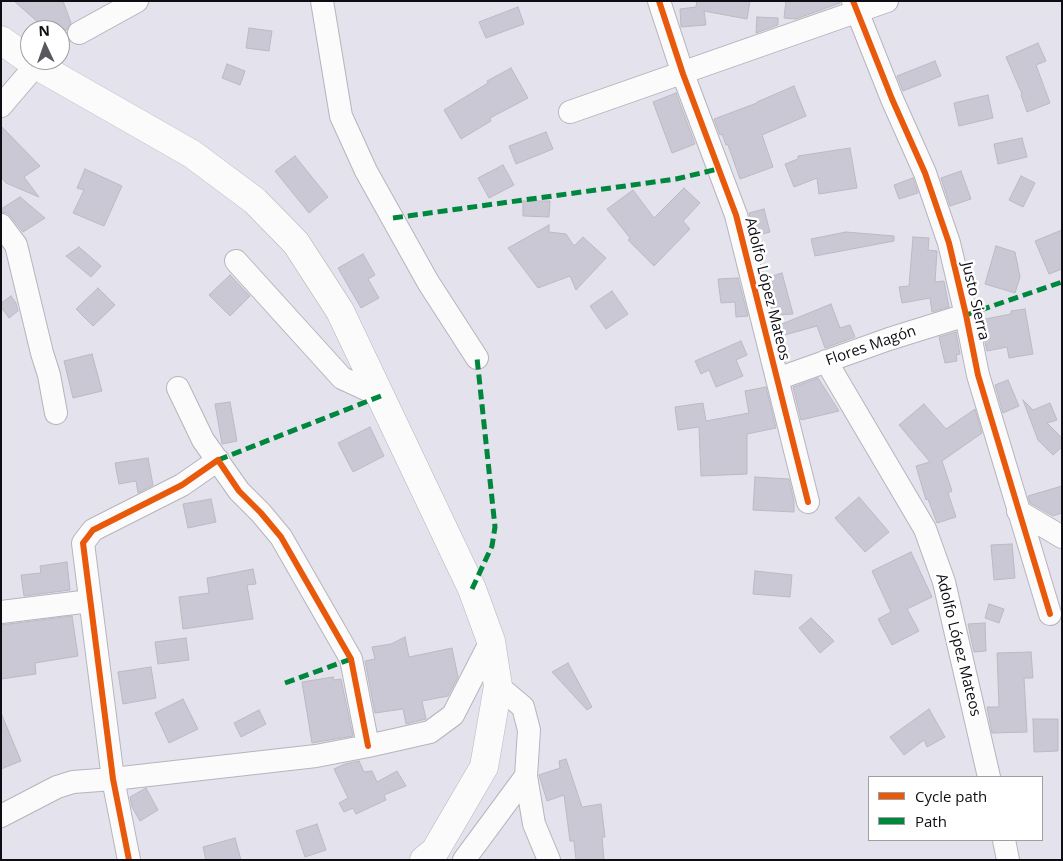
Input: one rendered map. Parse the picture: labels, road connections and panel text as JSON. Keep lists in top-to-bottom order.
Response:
{
  "streets": {
    "street": ["Adolfo López Mateos", "Justo Sierra", "Flores Magón"]
  },
  "crossings": [
    ["Adolfo López Mateos", "Flores Magón"],
    ["Justo Sierra", "Flores Magón"]
  ],
  "legend": ["Cycle path", "Path"],
  "north": "top"
}
